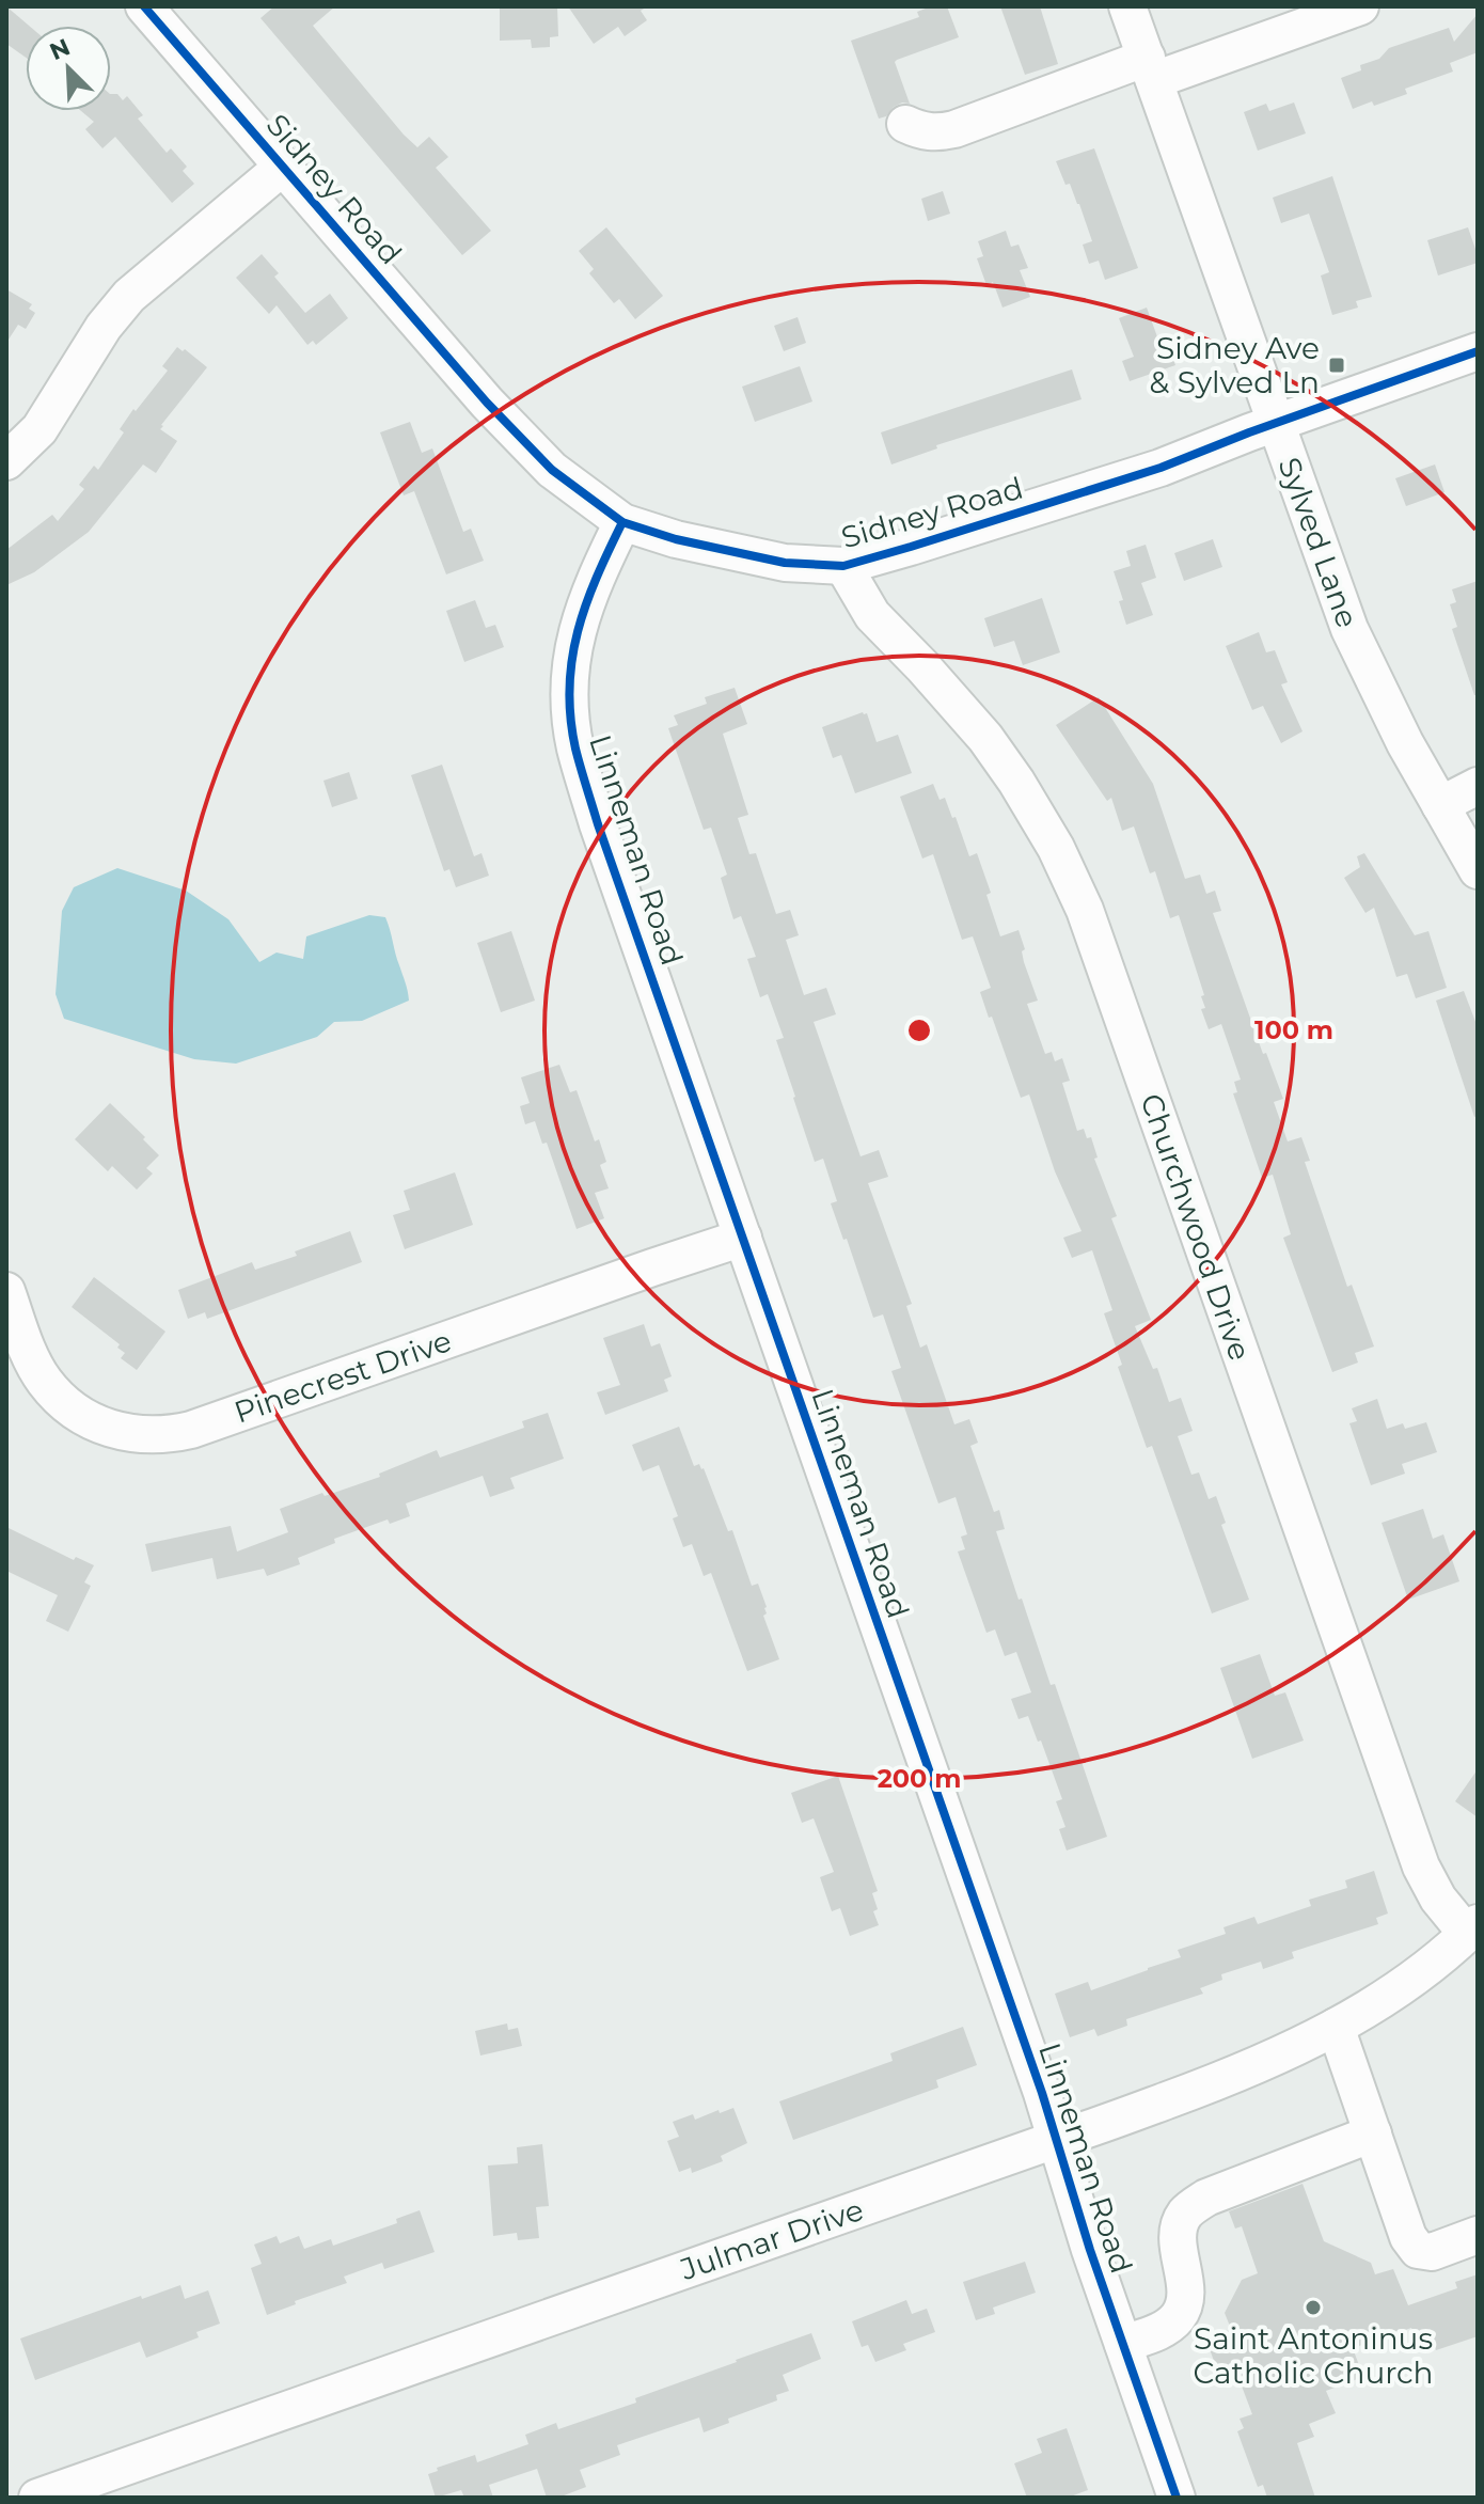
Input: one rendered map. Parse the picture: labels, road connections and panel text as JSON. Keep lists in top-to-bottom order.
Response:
{
  "streets": {
    "street": [
      "Sidney Road",
      "Sylved Lane",
      "Linneman Road",
      "Churchwood Drive",
      "Pinecrest Drive",
      "Julmar Drive"
    ]
  },
  "crossings": [
    ["Sidney Road", "Sylved Lane"],
    ["Sidney Road", "Linneman Road"],
    ["Sidney Road", "Churchwood Drive"],
    ["Linneman Road", "Pinecrest Drive"],
    ["Linneman Road", "Julmar Drive"],
    ["Churchwood Drive", "Julmar Drive"]
  ],
  "places": {
    "transit": ["Sidney Ave & Sylved Ln"],
    "other": ["Saint Antoninus Catholic Church"]
  },
  "north": "top left",
  "rings": ["100 m", "200 m"]
}
